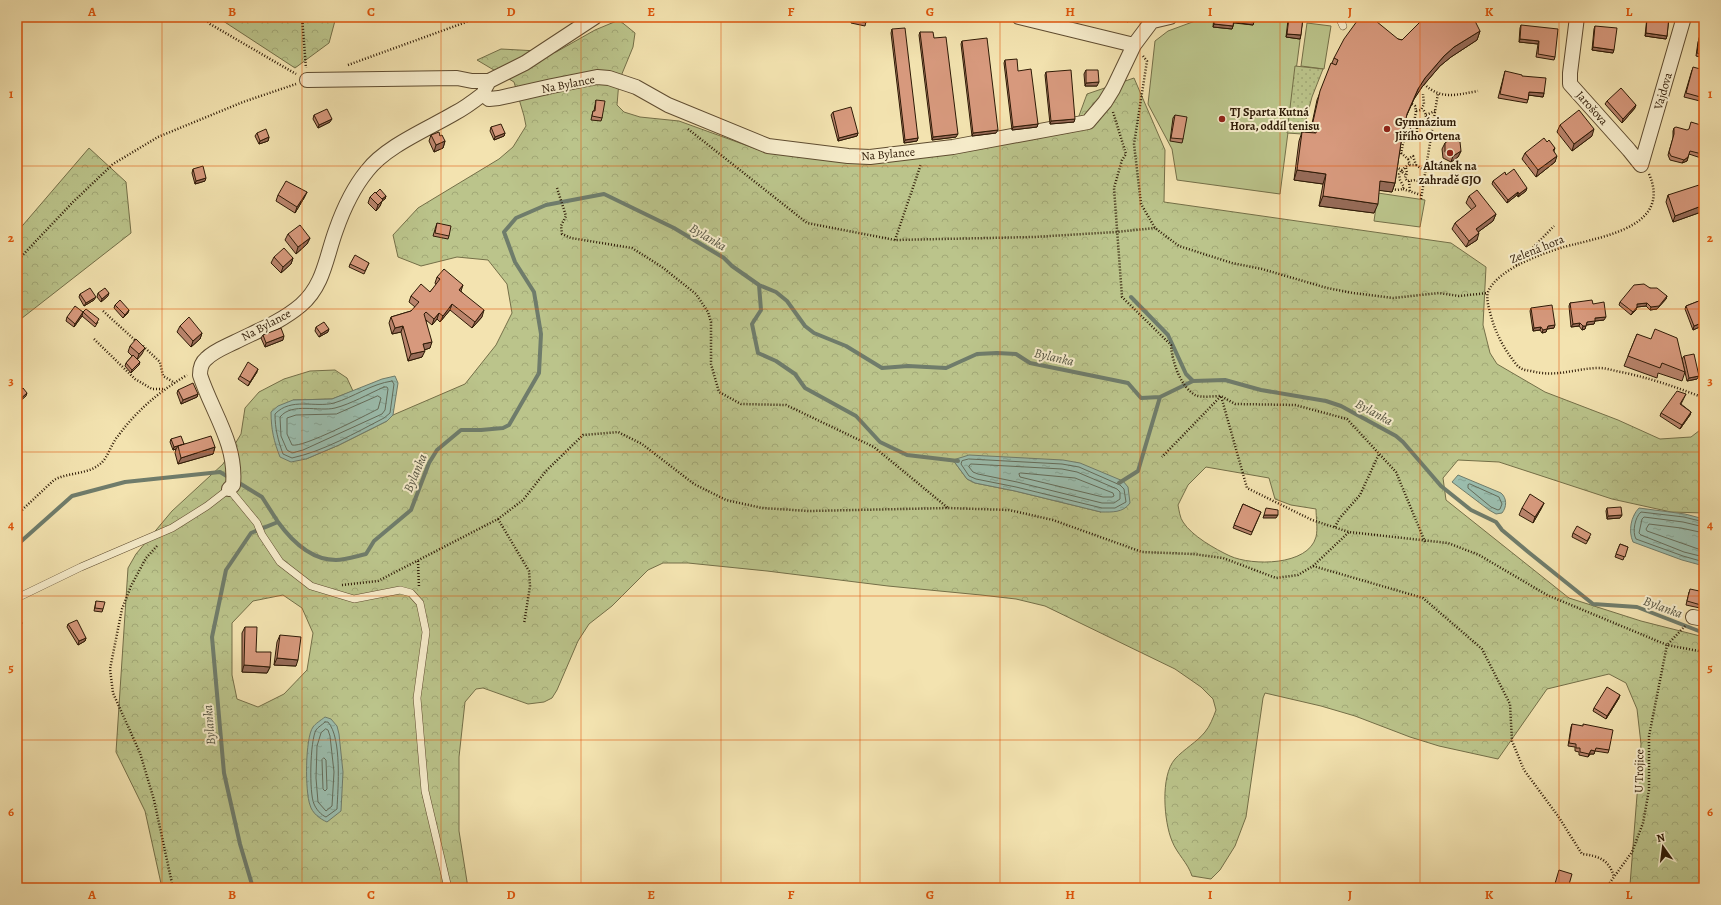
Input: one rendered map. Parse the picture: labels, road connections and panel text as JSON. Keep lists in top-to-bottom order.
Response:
{
  "streets": {
    "street": ["Na Bylance", "Vajdova", "Jarošova"],
    "path": ["Zelená hora", "U Trojice"]
  },
  "crossings": [
    ["Vajdova", "Jarošova"],
    ["Vajdova", "Zelená hora"],
    ["Jarošova", "Zelená hora"]
  ],
  "water": ["Bylanka"],
  "places": ["TJ Sparta Kutná Hora, oddíl tenisu", "Gymnázium Jiřího Ortena", "Altánek na zahradě GJO"],
  "north": "top",
  "grid": {
    "columns": [
      "A",
      "B",
      "C",
      "D",
      "E",
      "F",
      "G",
      "H",
      "I",
      "J",
      "K",
      "L"
    ],
    "rows": [
      "1",
      "2",
      "3",
      "4",
      "5",
      "6"
    ]
  }
}
